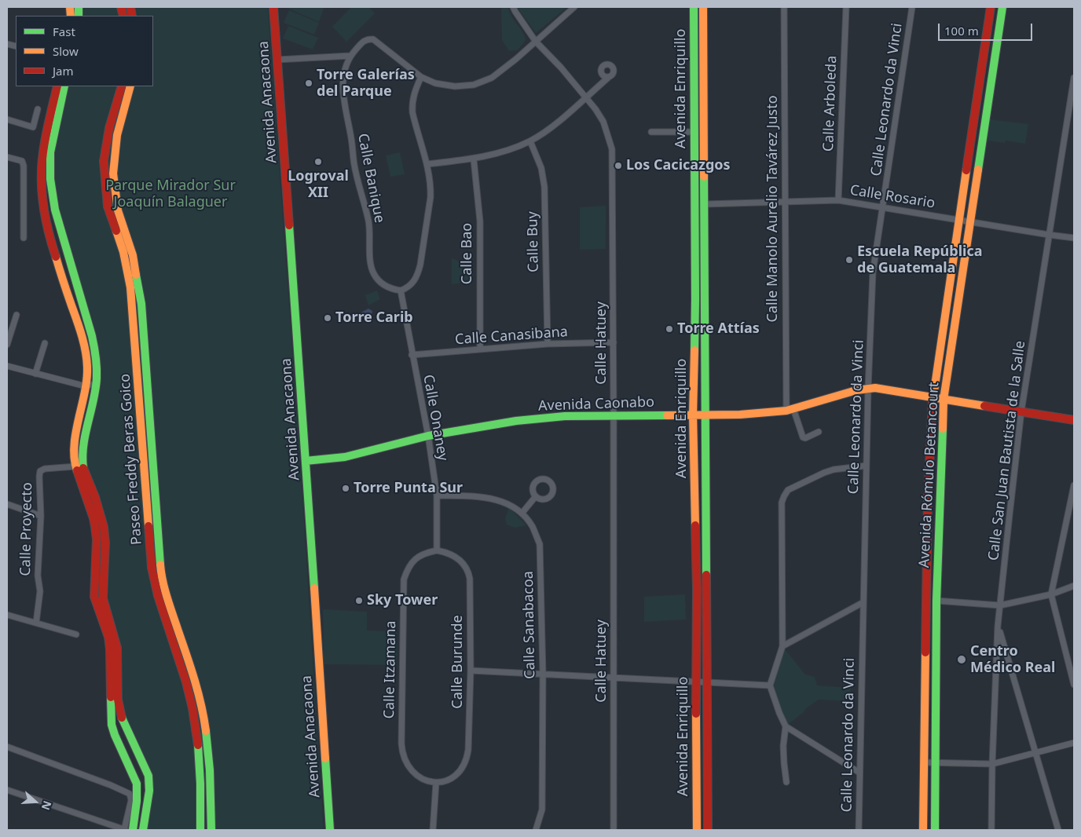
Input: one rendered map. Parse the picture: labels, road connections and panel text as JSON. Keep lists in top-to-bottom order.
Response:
{
  "streets": {
    "main road": [
      "Avenida Enriquillo",
      "Avenida Anacaona",
      "Avenida Caonabo",
      "Paseo Freddy Beras Goico",
      "Avenida Rómulo Betancourt"
    ],
    "street": [
      "Calle Leonardo da Vinci",
      "Calle Arboleda",
      "Calle Banique",
      "Calle Rosario",
      "Calle Manolo Aurelio Tavárez Justo",
      "Calle Buy",
      "Calle Bao",
      "Calle Canasibana",
      "Calle Hatuey",
      "Calle Onaney",
      "Calle San Juan Bautista de la Salle",
      "Calle Proyecto",
      "Calle Sanabacoa",
      "Calle Burunde",
      "Calle Itzamana"
    ]
  },
  "crossings": [
    ["Avenida Enriquillo", "Calle Rosario"],
    ["Avenida Enriquillo", "Avenida Caonabo"],
    ["Calle Leonardo da Vinci", "Calle Rosario"],
    ["Calle Leonardo da Vinci", "Avenida Caonabo"],
    ["Avenida Anacaona", "Avenida Caonabo"],
    ["Calle Arboleda", "Calle Rosario"],
    ["Calle Banique", "Calle Onaney"],
    ["Calle Rosario", "Calle Manolo Aurelio Tavárez Justo"],
    ["Calle Rosario", "Calle San Juan Bautista de la Salle"],
    ["Calle Rosario", "Avenida Rómulo Betancourt"],
    ["Calle Manolo Aurelio Tavárez Justo", "Avenida Caonabo"],
    ["Calle Buy", "Calle Canasibana"],
    ["Calle Bao", "Calle Canasibana"],
    ["Calle Canasibana", "Calle Hatuey"],
    ["Calle Canasibana", "Calle Onaney"],
    ["Calle Hatuey", "Avenida Caonabo"],
    ["Avenida Caonabo", "Calle Onaney"],
    ["Avenida Caonabo", "Calle San Juan Bautista de la Salle"],
    ["Avenida Caonabo", "Avenida Rómulo Betancourt"],
    ["Calle Onaney", "Calle Sanabacoa"],
    ["Calle Onaney", "Calle Burunde"],
    ["Calle Onaney", "Calle Itzamana"],
    ["Calle Burunde", "Calle Itzamana"]
  ],
  "parks": ["Parque Mirador Sur Joaquín Balaguer"],
  "places": [
    "Torre Galerías del Parque",
    "Logroval XII",
    "Los Cacicazgos",
    "Escuela República de Guatemala",
    "Torre Carib",
    "Torre Attías",
    "Torre Punta Sur",
    "Sky Tower",
    "Centro Médico Real"
  ],
  "legend": ["Fast", "Slow", "Jam"],
  "scale_bar": "100 m",
  "north": "right"
}
